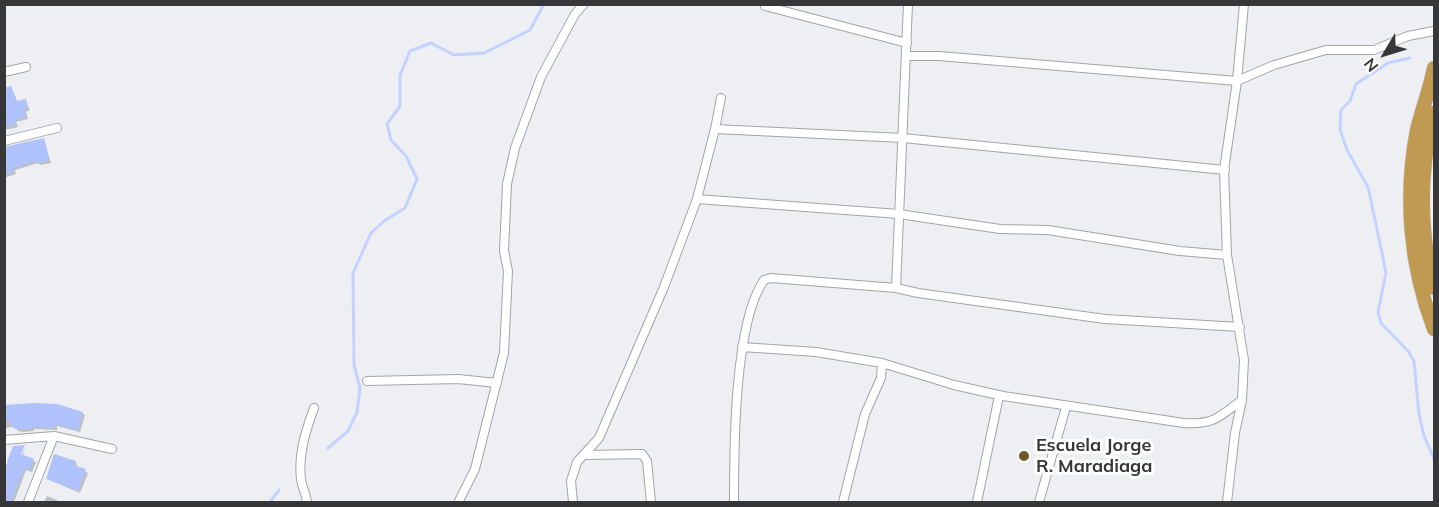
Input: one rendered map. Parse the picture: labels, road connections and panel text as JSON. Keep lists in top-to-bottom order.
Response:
{
  "places": ["Escuela Jorge R. Maradiaga"],
  "north": "bottom left"
}
